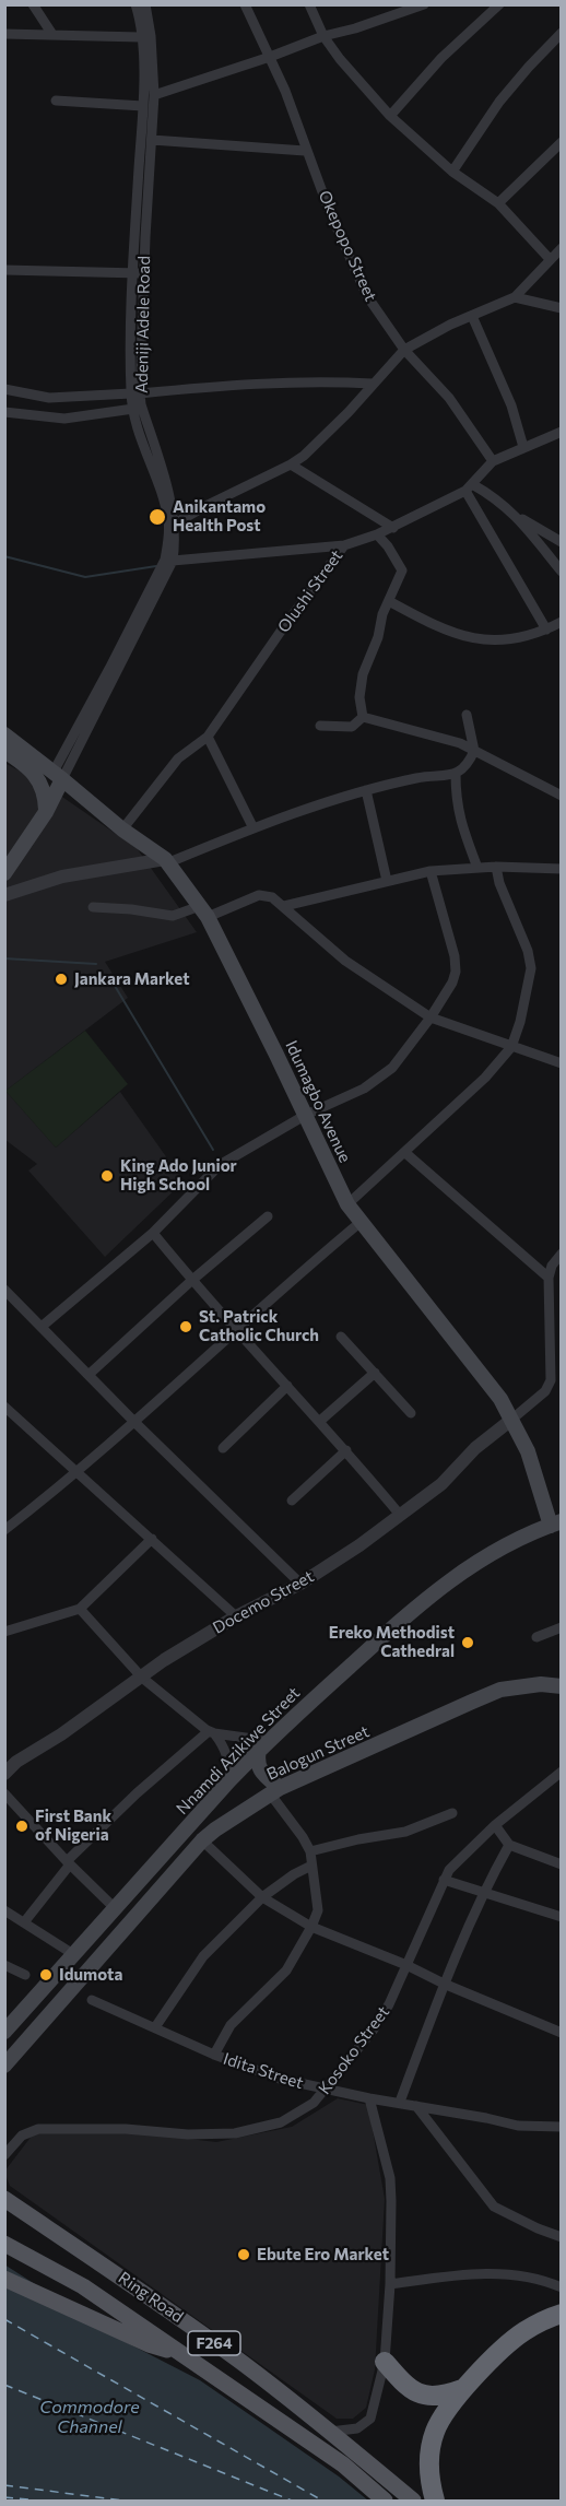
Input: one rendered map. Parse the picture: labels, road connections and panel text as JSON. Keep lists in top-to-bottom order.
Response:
{
  "streets": {
    "main road": [
      "Adeniji Adele Road",
      "Idumagbo Avenue",
      "Nnamdi Azikiwe Street",
      "Balogun Street",
      "Ring Road",
      "F264"
    ],
    "street": [
      "Okepopo Street",
      "Olushi Street",
      "Docemo Street",
      "Kosoko Street",
      "Idita Street"
    ]
  },
  "crossings": [
    ["Okepopo Street", "Olushi Street"],
    ["Adeniji Adele Road", "Idumagbo Avenue"],
    ["Olushi Street", "Idumagbo Avenue"],
    ["Idumagbo Avenue", "Docemo Street"],
    ["Idumagbo Avenue", "Nnamdi Azikiwe Street"],
    ["Kosoko Street", "Idita Street"]
  ],
  "water": ["Commodore Channel"],
  "places": [
    "Anikantamo Health Post",
    "Jankara Market",
    "King Ado Junior High School",
    "St. Patrick Catholic Church",
    "Ereko Methodist Cathedral",
    "First Bank of Nigeria",
    "Idumota",
    "Ebute Ero Market"
  ]
}
